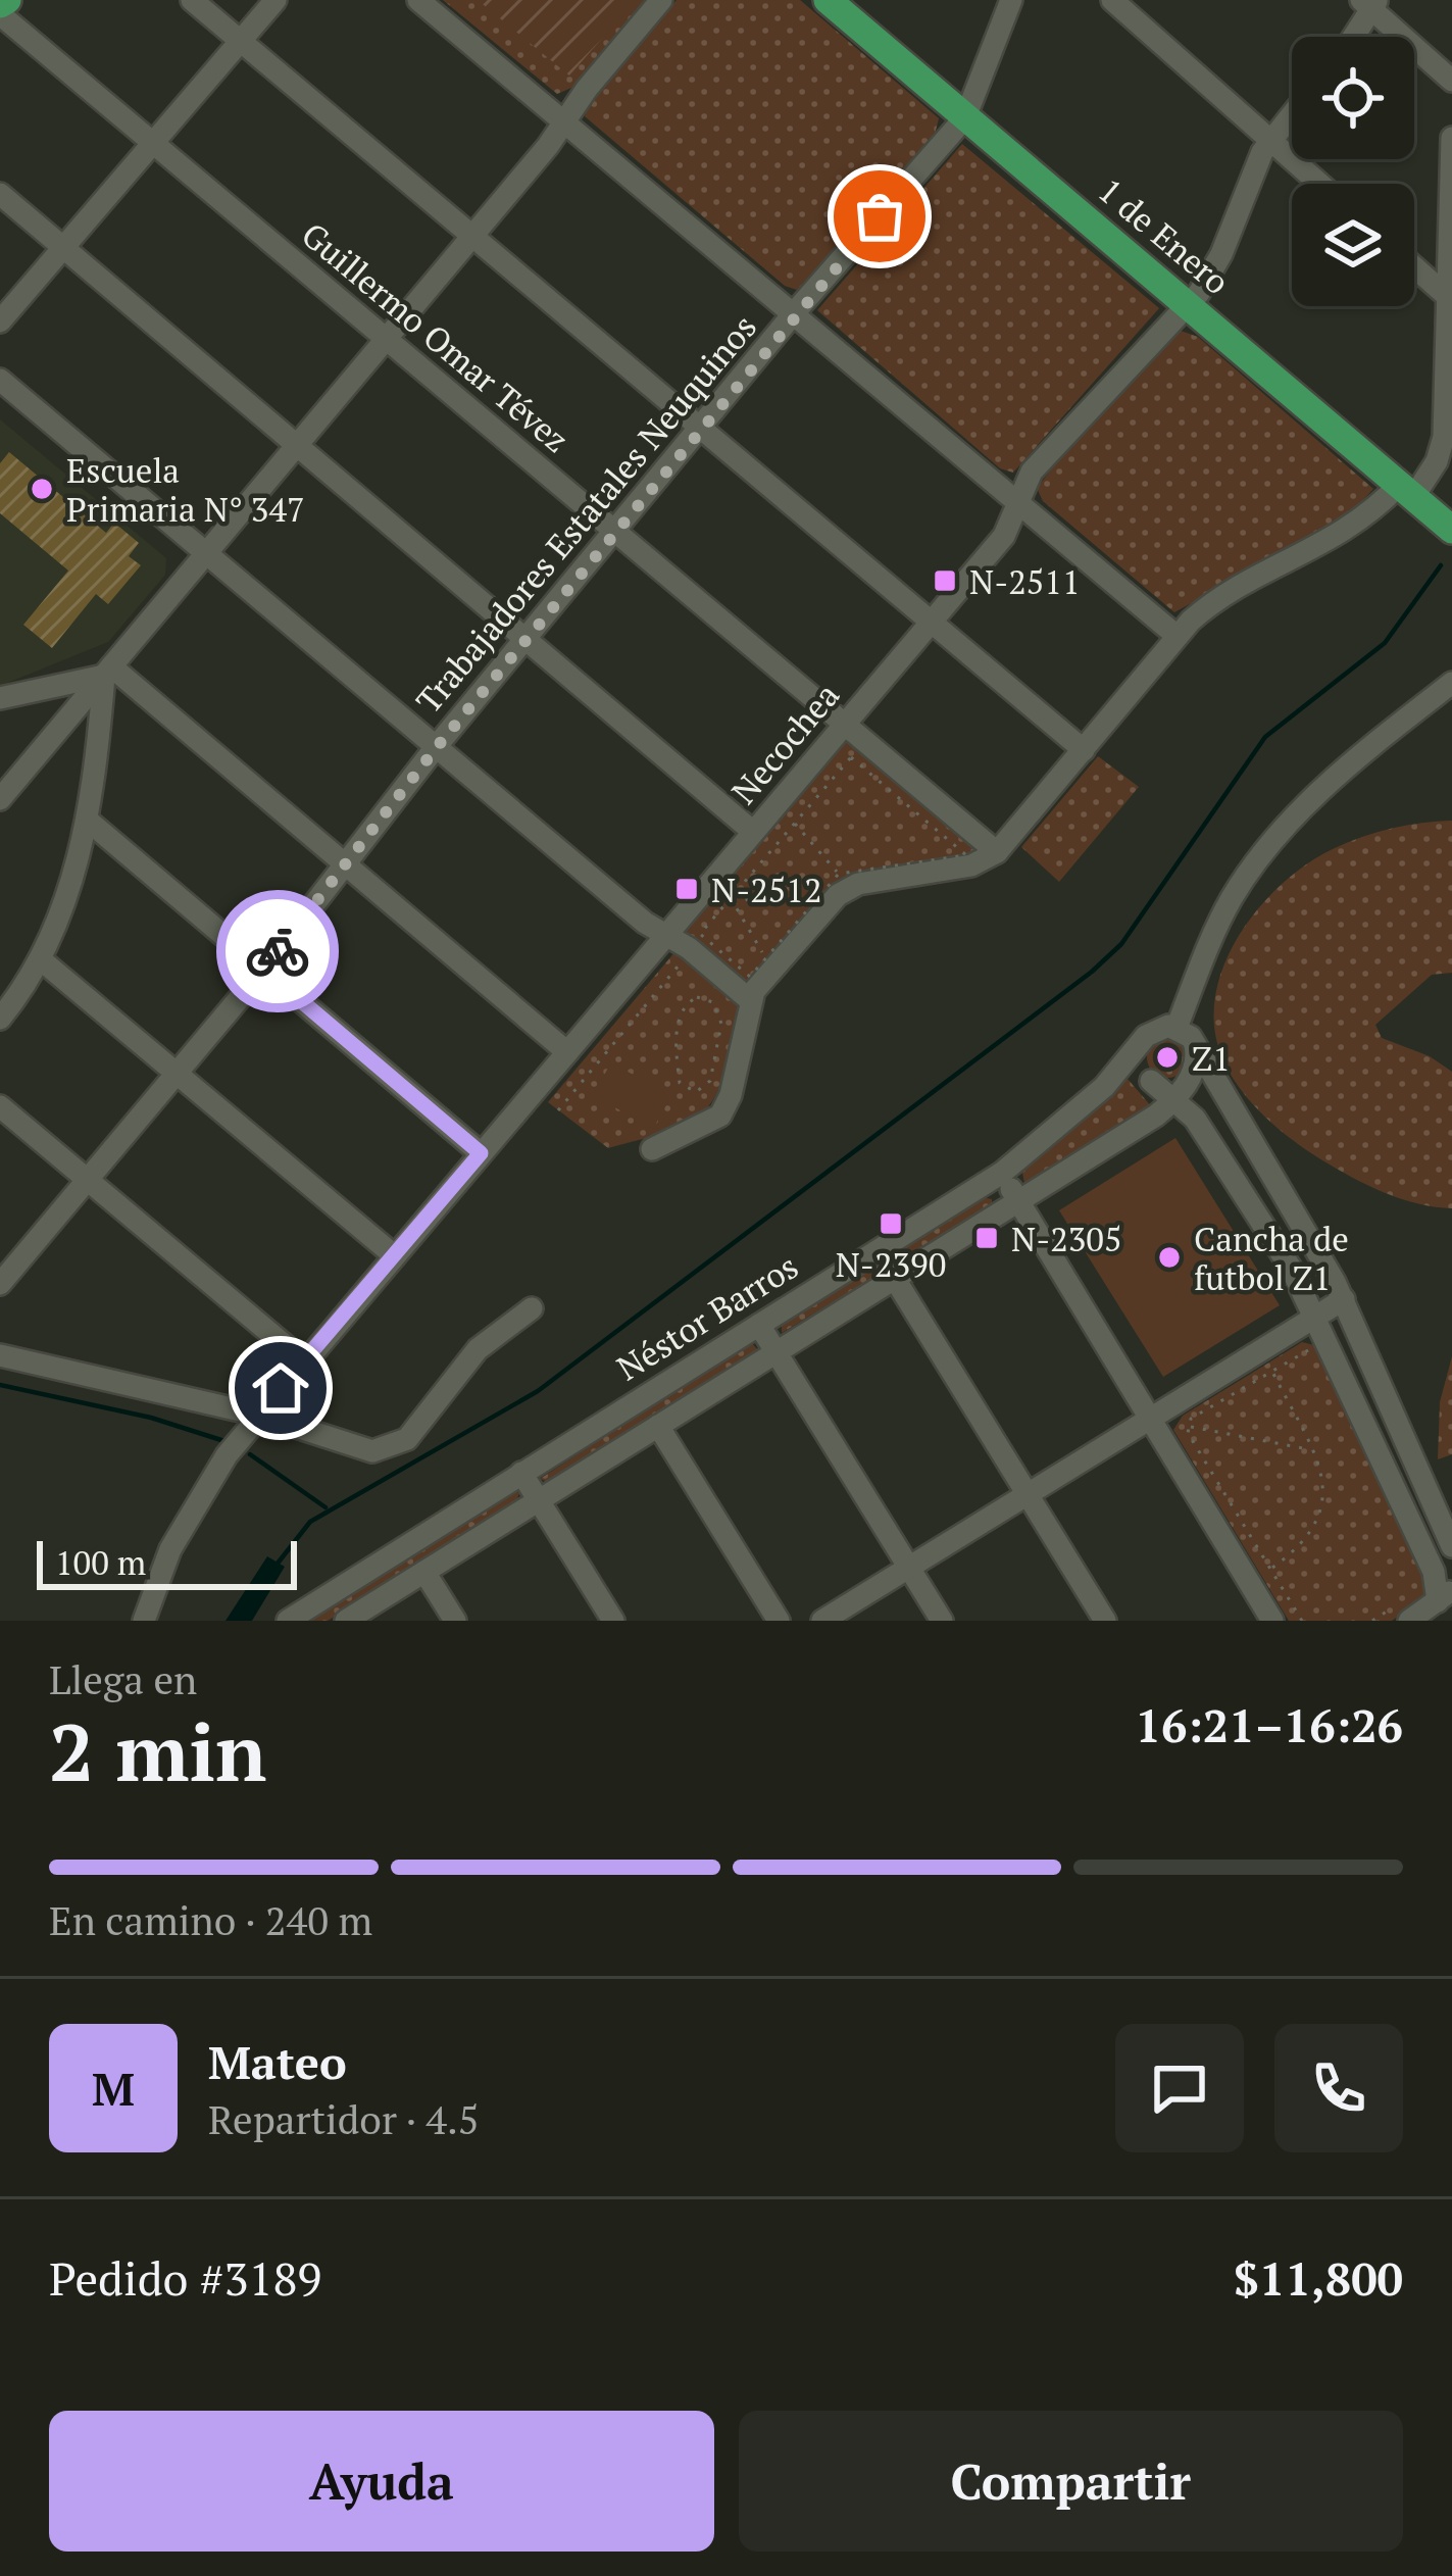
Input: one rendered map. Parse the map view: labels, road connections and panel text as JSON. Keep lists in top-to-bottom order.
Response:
{
  "streets": {
    "main road": ["1 de Enero"],
    "street": [
      "Guillermo Omar Tévez",
      "Trabajadores Estatales Neuquinos",
      "Necochea",
      "Néstor Barros"
    ]
  },
  "crossings": [
    ["1 de Enero", "Trabajadores Estatales Neuquinos"],
    ["1 de Enero", "Necochea"],
    ["Guillermo Omar Tévez", "Trabajadores Estatales Neuquinos"],
    ["Guillermo Omar Tévez", "Necochea"]
  ],
  "places": {
    "other": ["Escuela Primaria N° 347", "Z1", "Cancha de futbol Z1"],
    "transit": [
      "N-2511",
      "N-2512",
      "N-2390",
      "N-2305"
    ]
  },
  "scale_bar": "100 m",
  "page": {
    "scale": "100 m",
    "heading": ["2 min", "Llega en", "16:21–16:26"],
    "panel": [
      "Mateo",
      "Repartidor · 4.5",
      "Pedido #3189",
      "$11,800"
    ],
    "bar": "En camino · 240 m",
    "round": "M",
    "buttons": ["Ayuda", "Compartir"]
  }
}
